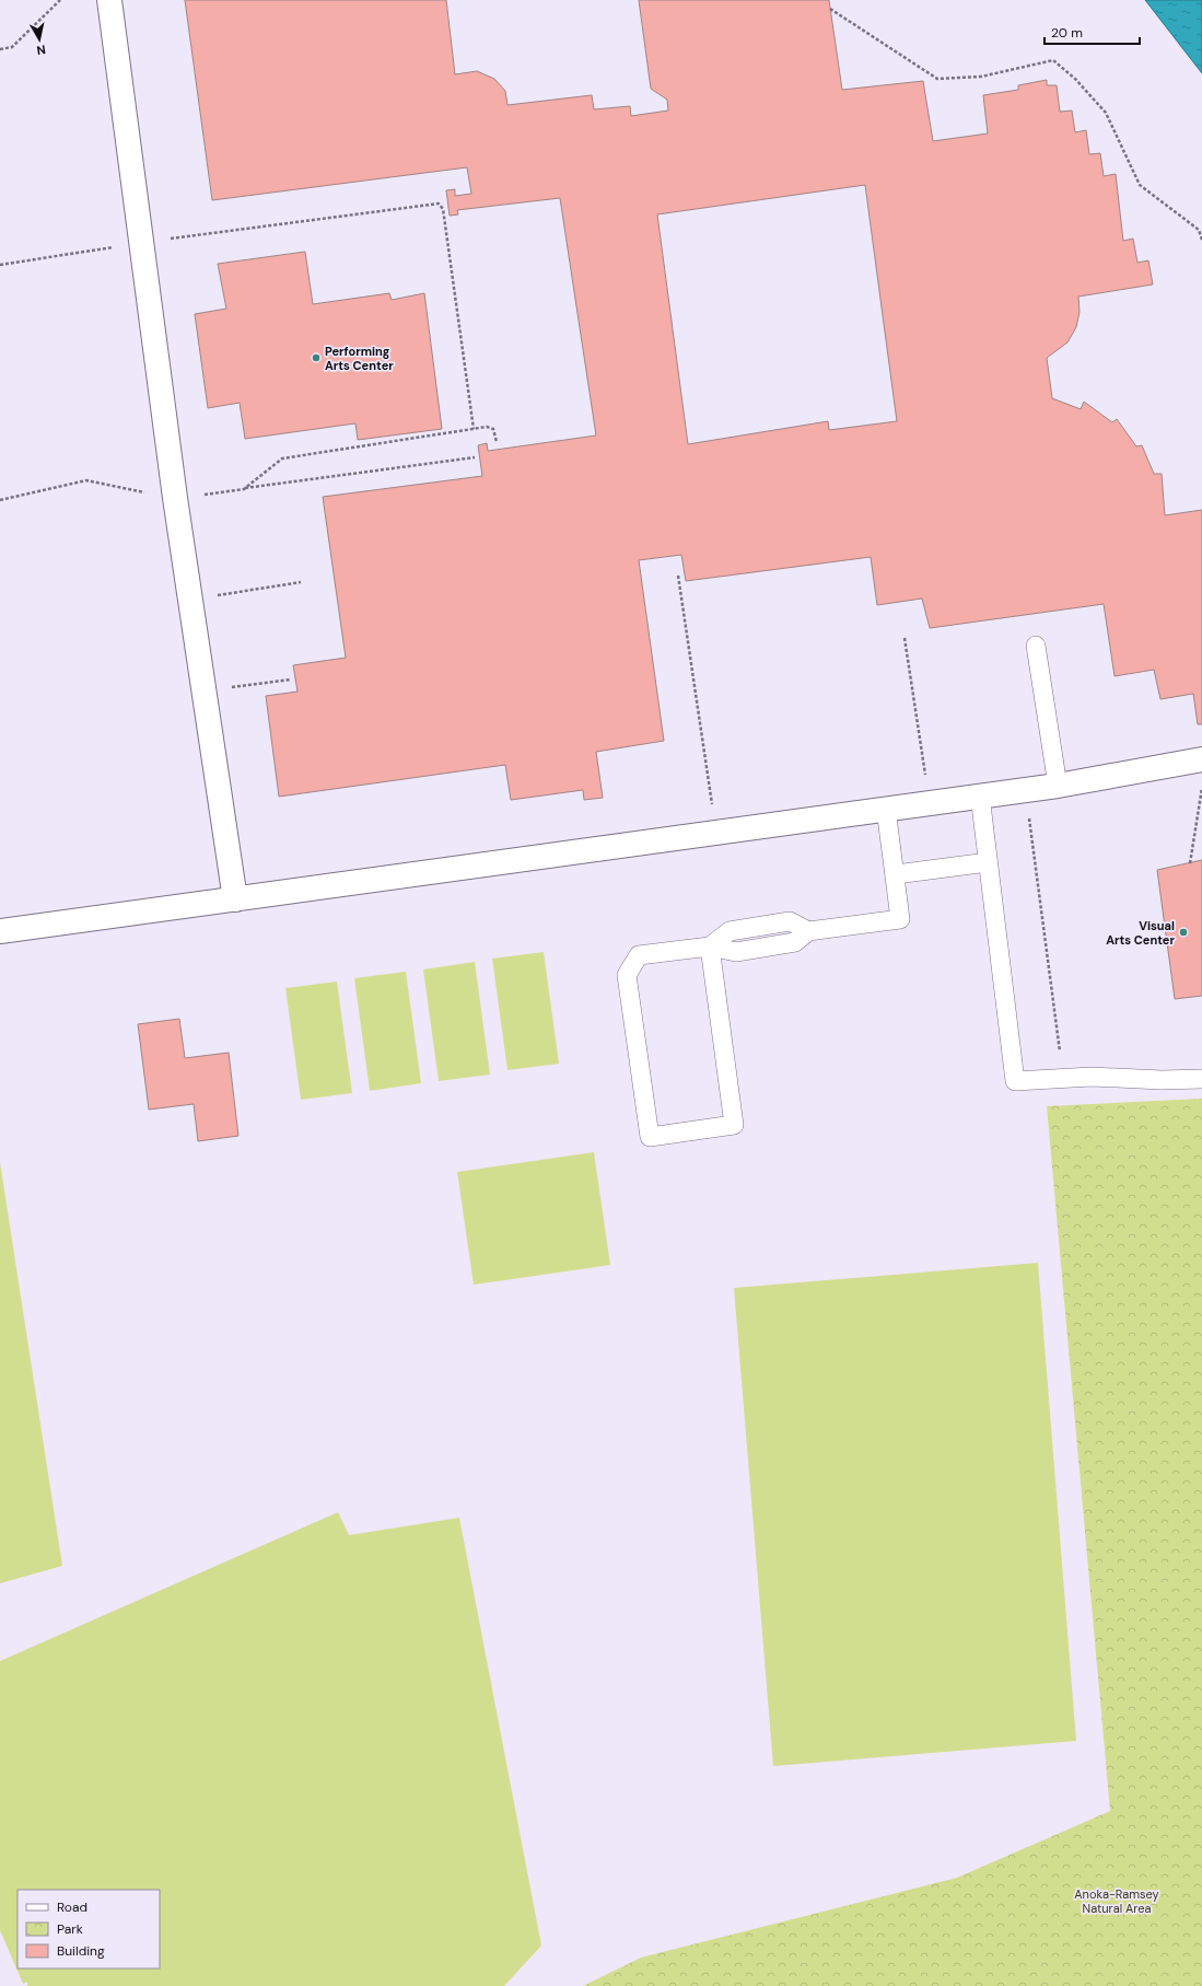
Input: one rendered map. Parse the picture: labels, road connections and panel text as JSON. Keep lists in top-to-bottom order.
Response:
{
  "parks": ["Anoka-Ramsey Natural Area"],
  "places": ["Performing Arts Center", "Visual Arts Center"],
  "legend": ["Road", "Park", "Building"],
  "scale_bar": "20 m",
  "north": "bottom"
}
